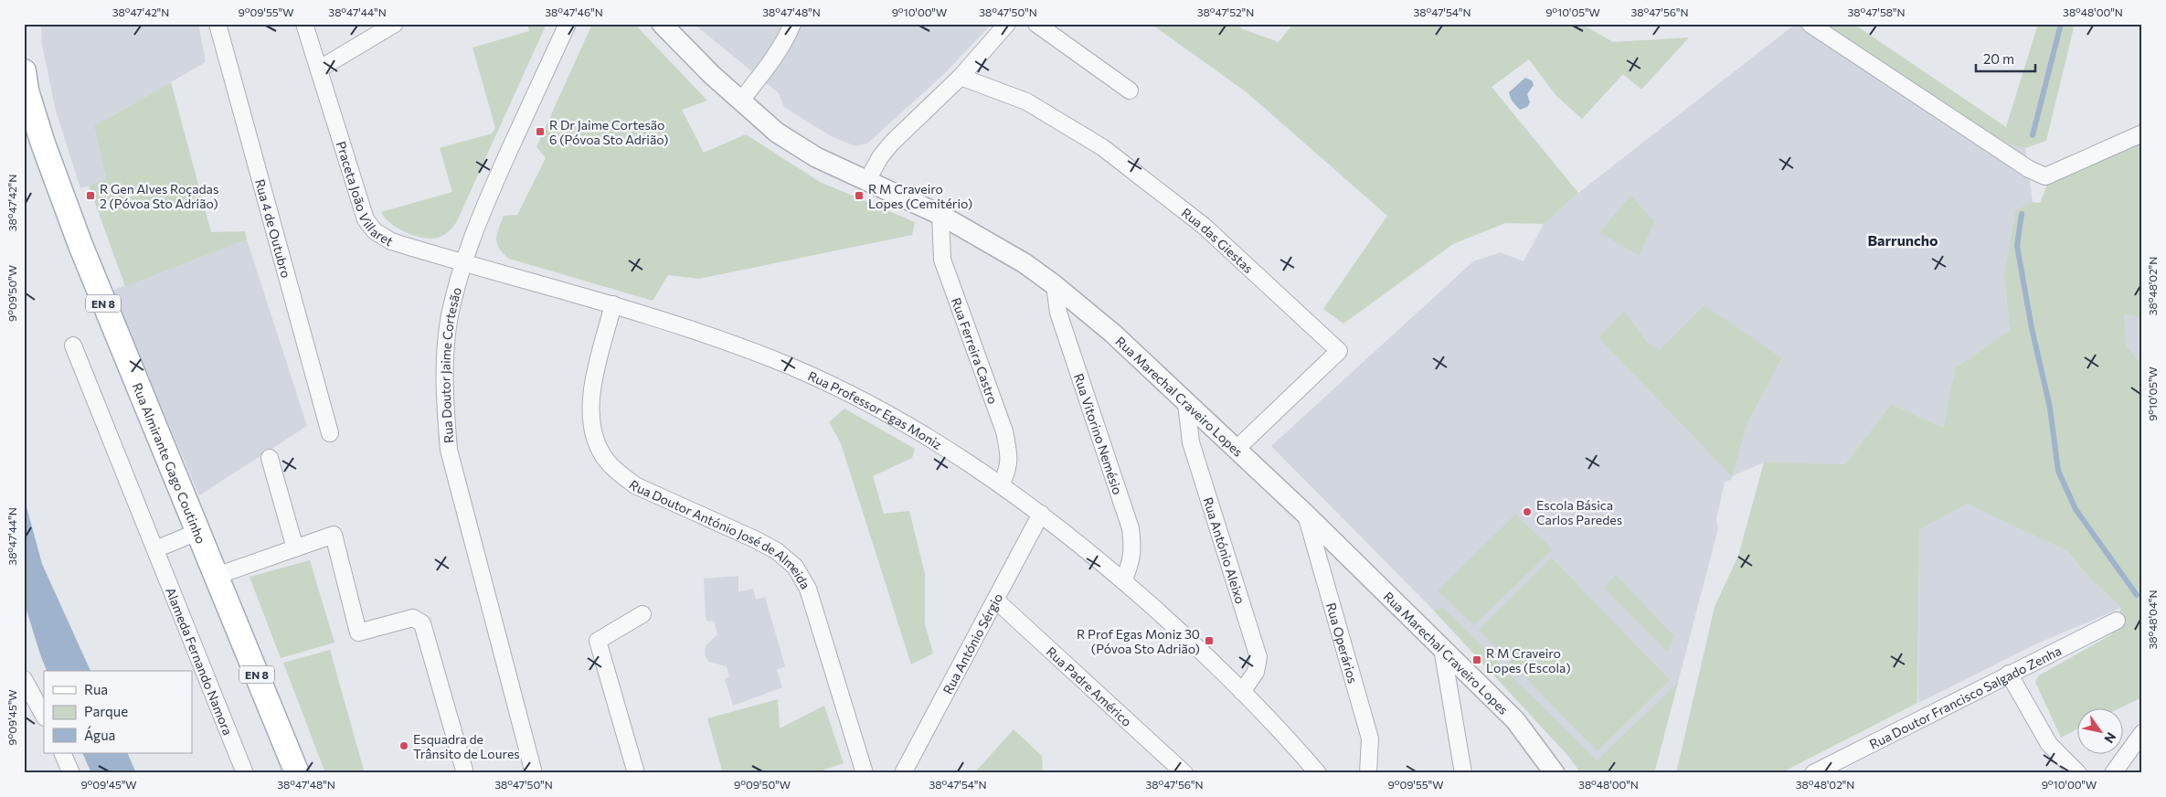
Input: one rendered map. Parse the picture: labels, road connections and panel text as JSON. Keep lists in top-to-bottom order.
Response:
{
  "streets": {
    "main road": ["EN 8", "Rua Almirante Gago Coutinho"],
    "street": [
      "Praceta João Villaret",
      "Rua 4 de Outubro",
      "Rua das Giestas",
      "Rua Ferreira Castro",
      "Rua Doutor Jaime Cortesão",
      "Rua Marechal Craveiro Lopes",
      "Rua Professor Egas Moniz",
      "Rua Vitorino Nemésio",
      "Rua Doutor António José de Almeida",
      "Rua António Aleixo",
      "Rua António Sérgio",
      "Rua Operários",
      "Alameda Fernando Namora",
      "Rua Padre Américo",
      "Rua Doutor Francisco Salgado Zenha"
    ]
  },
  "crossings": [
    ["Praceta João Villaret", "Rua Doutor Jaime Cortesão"],
    ["Praceta João Villaret", "Rua Professor Egas Moniz"],
    ["Rua das Giestas", "Rua Marechal Craveiro Lopes"],
    ["Rua Ferreira Castro", "Rua Marechal Craveiro Lopes"],
    ["Rua Ferreira Castro", "Rua Professor Egas Moniz"],
    ["Rua Doutor Jaime Cortesão", "Rua Professor Egas Moniz"],
    ["Rua Marechal Craveiro Lopes", "Rua Vitorino Nemésio"],
    ["Rua Marechal Craveiro Lopes", "Rua António Aleixo"],
    ["Rua Marechal Craveiro Lopes", "Rua Operários"],
    ["Rua Professor Egas Moniz", "Rua Vitorino Nemésio"],
    ["Rua Professor Egas Moniz", "Rua Doutor António José de Almeida"],
    ["Rua Professor Egas Moniz", "Rua António Aleixo"],
    ["Rua Professor Egas Moniz", "Rua António Sérgio"],
    ["Rua António Sérgio", "Rua Padre Américo"]
  ],
  "districts": ["Barruncho"],
  "places": {
    "transit": [
      "R Dr Jaime Cortesão 6 (Póvoa Sto Adrião)",
      "R Gen Alves Roçadas 2 (Póvoa Sto Adrião)",
      "R M Craveiro Lopes (Cemitério)",
      "R Prof Egas Moniz 30 (Póvoa Sto Adrião)",
      "R M Craveiro Lopes (Escola)"
    ],
    "other": ["Escola Básica Carlos Paredes", "Esquadra de Trânsito de Loures"]
  },
  "legend": ["Rua", "Parque", "Água"],
  "scale_bar": "20 m",
  "north": "bottom right",
  "coordinates": [
    "38°47'42\"N",
    "9°09'55\"W",
    "38°47'44\"N",
    "38°47'46\"N",
    "38°47'48\"N",
    "9°10'00\"W",
    "38°47'50\"N",
    "38°47'52\"N",
    "38°47'54\"N",
    "9°10'05\"W",
    "38°47'56\"N",
    "38°47'58\"N",
    "38°48'00\"N",
    "38°48'02\"N",
    "9°09'50\"W",
    "38°48'04\"N",
    "9°09'45\"W"
  ]
}
